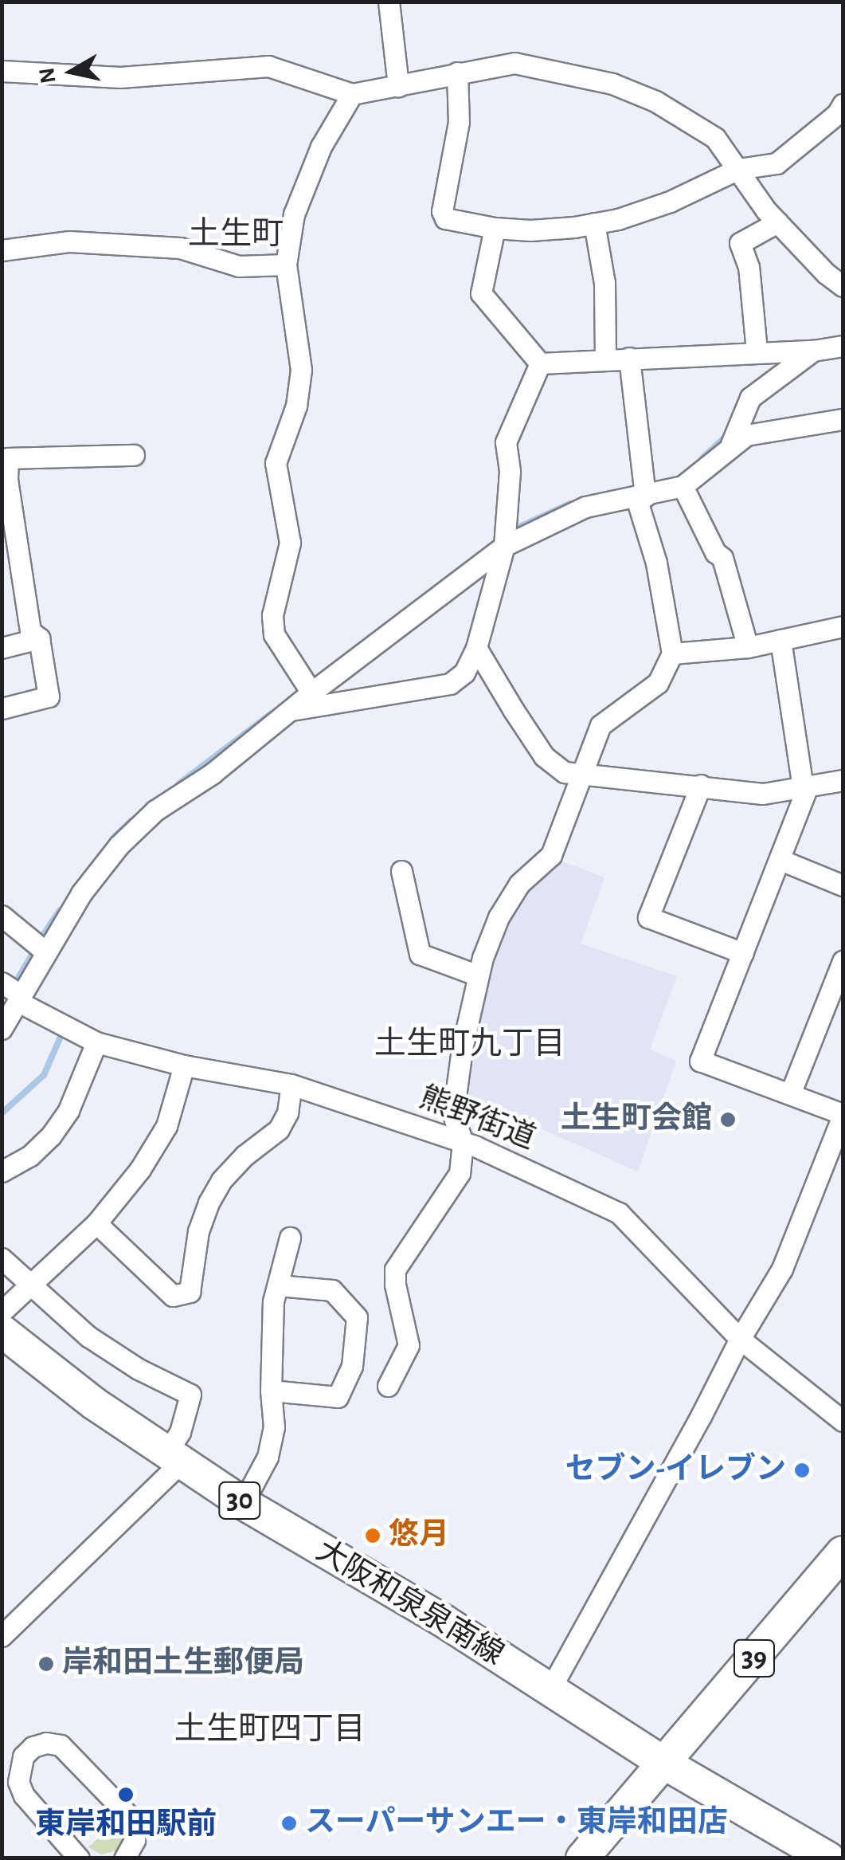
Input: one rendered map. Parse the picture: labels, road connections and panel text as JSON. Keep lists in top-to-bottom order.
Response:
{
  "streets": {
    "main road": ["30", "大阪和泉泉南線", "39"],
    "street": ["熊野街道"]
  },
  "crossings": [
    ["大阪和泉泉南線", "39"]
  ],
  "districts": ["土生町", "土生町九丁目", "土生町四丁目"],
  "places": [
    "土生町会館",
    "セブン-イレブン",
    "悠月",
    "岸和田土生郵便局",
    "東岸和田駅前",
    "スーパーサンエー・東岸和田店"
  ],
  "north": "left"
}
